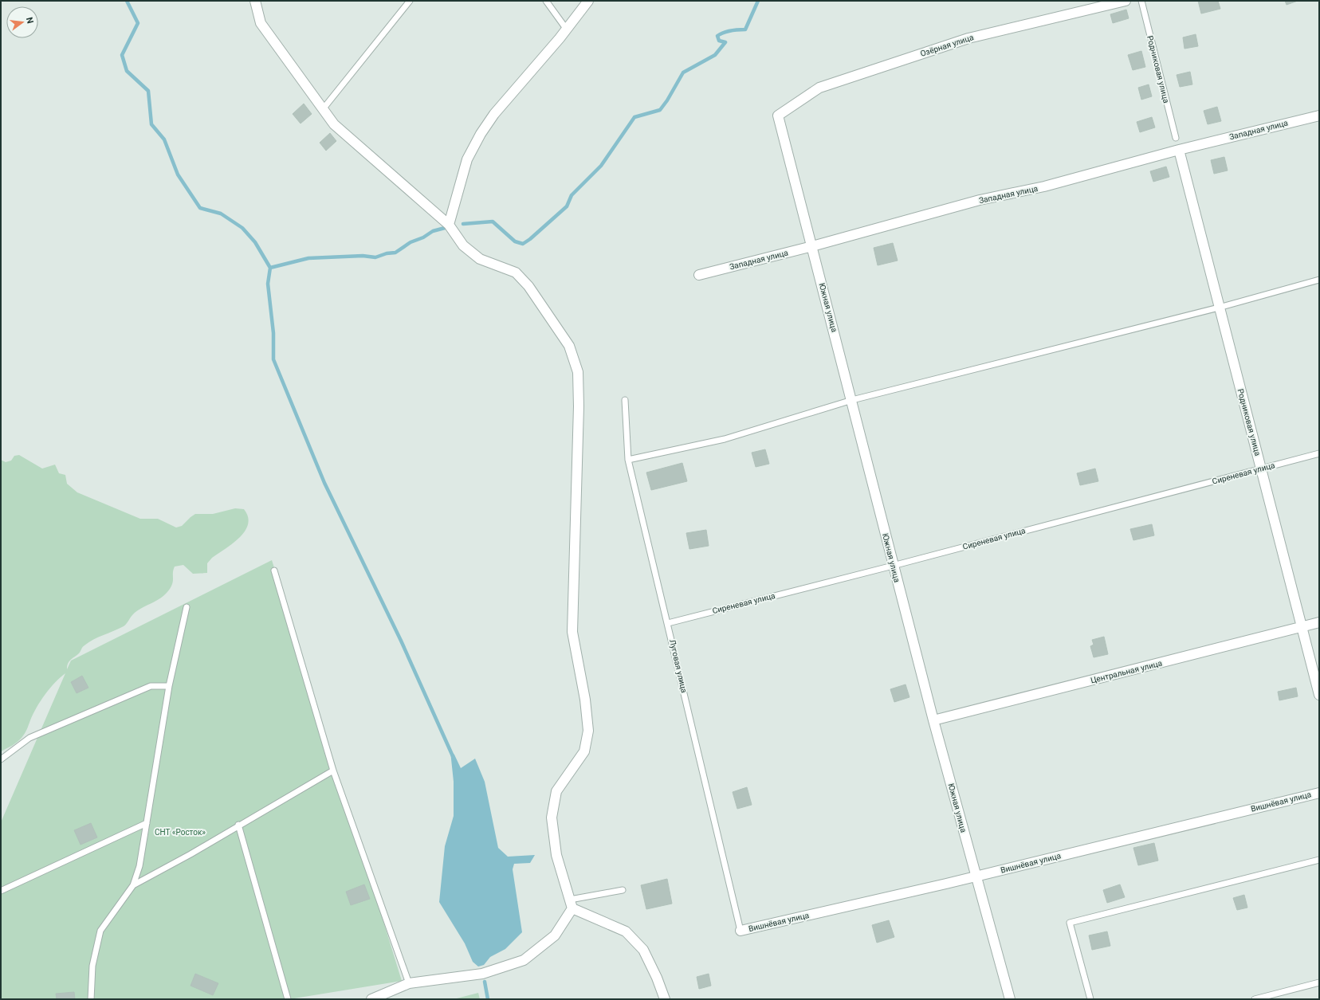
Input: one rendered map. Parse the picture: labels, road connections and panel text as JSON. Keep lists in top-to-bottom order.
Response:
{
  "streets": {
    "street": [
      "Озёрная улица",
      "Родниковая улица",
      "Западная улица",
      "Южная улица",
      "Центральная улица",
      "Вишнёвая улица"
    ],
    "lane": ["Сиреневая улица", "Луговая улица"]
  },
  "crossings": [
    ["Озёрная улица", "Южная улица"],
    ["Родниковая улица", "Западная улица"],
    ["Родниковая улица", "Сиреневая улица"],
    ["Родниковая улица", "Центральная улица"],
    ["Западная улица", "Южная улица"],
    ["Южная улица", "Сиреневая улица"],
    ["Южная улица", "Центральная улица"],
    ["Южная улица", "Вишнёвая улица"],
    ["Сиреневая улица", "Луговая улица"],
    ["Луговая улица", "Вишнёвая улица"]
  ],
  "parks": ["СНТ «Росток»"],
  "north": "right"
}
